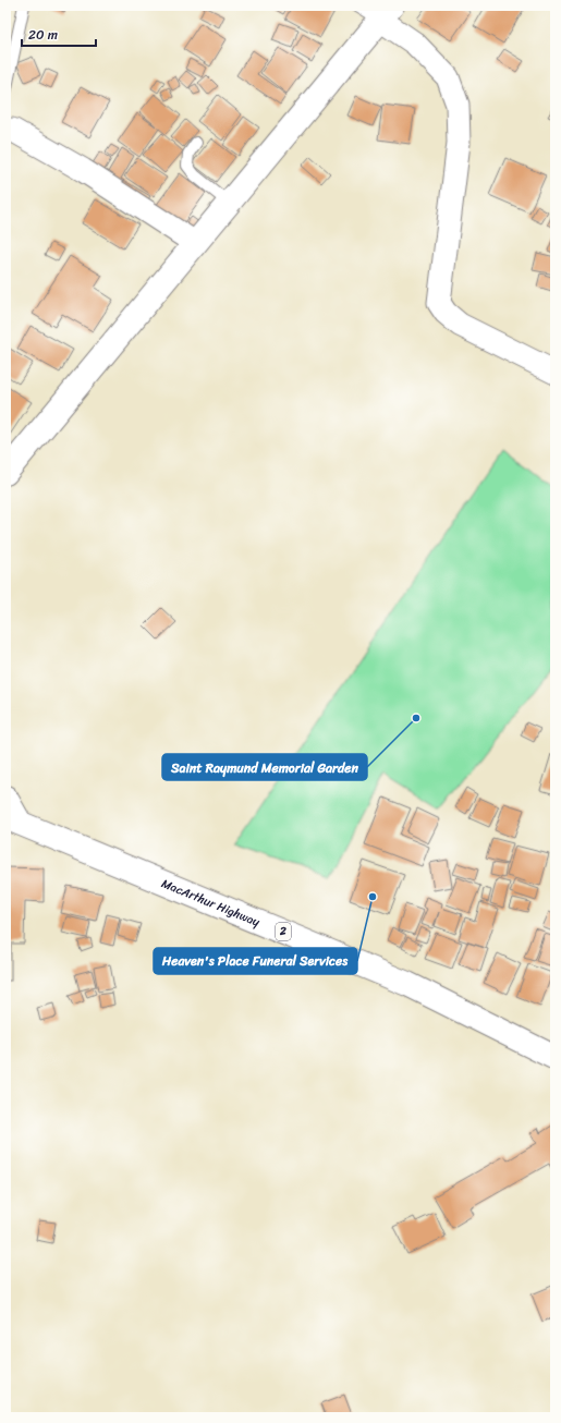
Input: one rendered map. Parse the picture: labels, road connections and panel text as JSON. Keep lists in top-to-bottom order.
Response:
{
  "streets": {
    "main road": ["MacArthur Highway", "2"]
  },
  "places": ["Saint Raymund Memorial Garden", "Heaven's Place Funeral Services"],
  "scale_bar": "20 m"
}
